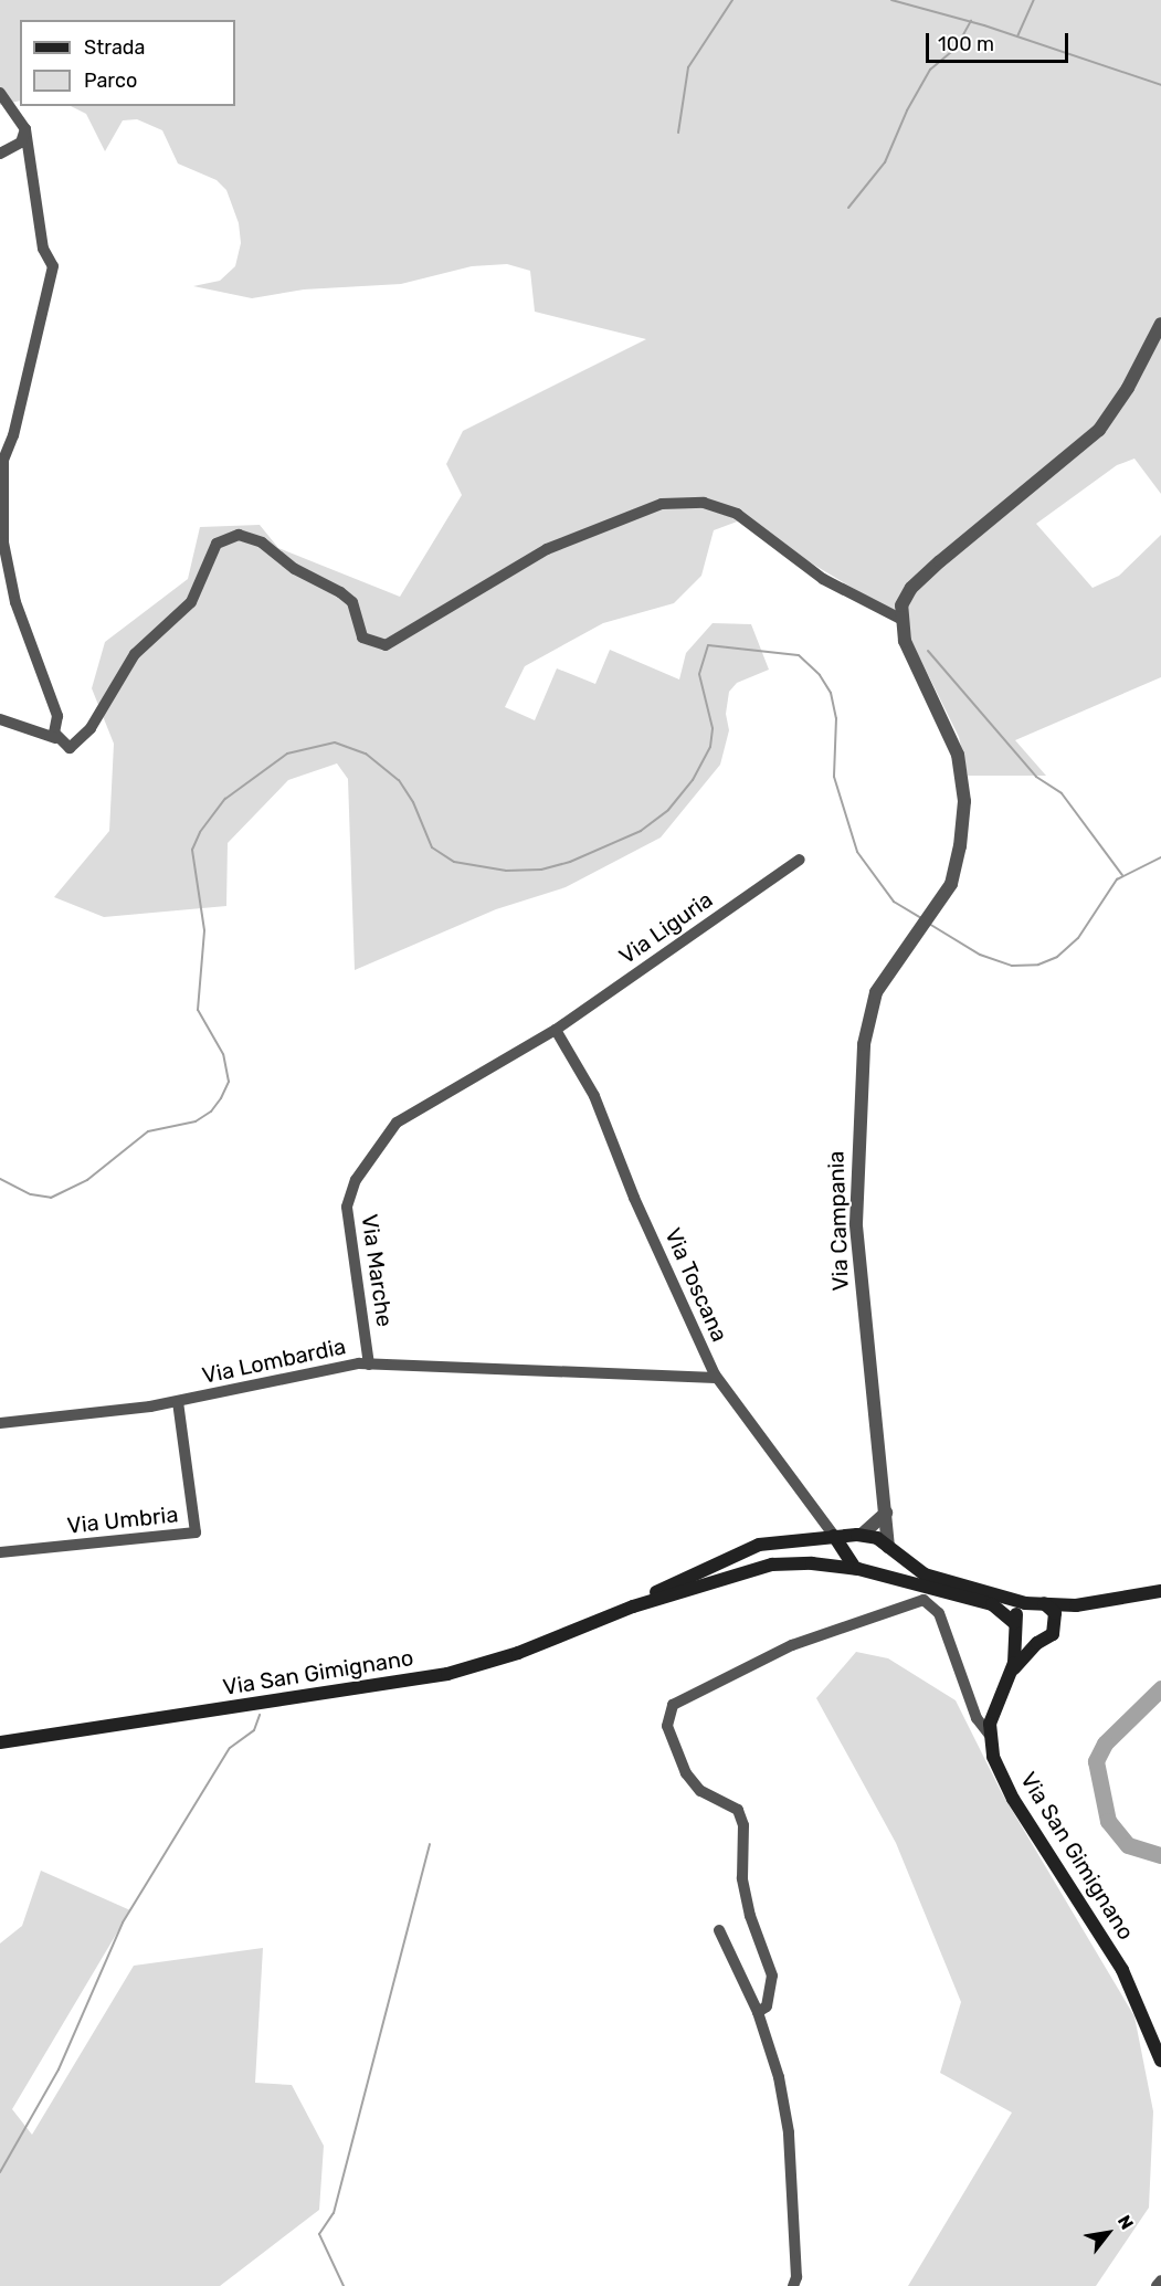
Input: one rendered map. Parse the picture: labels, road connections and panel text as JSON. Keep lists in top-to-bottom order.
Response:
{
  "streets": {
    "main road": ["Via San Gimignano"],
    "street": [
      "Via Liguria",
      "Via Campania",
      "Via Marche",
      "Via Toscana",
      "Via Lombardia",
      "Via Umbria"
    ]
  },
  "crossings": [
    ["Via Liguria", "Via Marche"],
    ["Via Liguria", "Via Toscana"],
    ["Via Campania", "Via San Gimignano"],
    ["Via Marche", "Via Lombardia"],
    ["Via Toscana", "Via Lombardia"],
    ["Via Toscana", "Via San Gimignano"],
    ["Via Lombardia", "Via Umbria"]
  ],
  "legend": ["Strada", "Parco"],
  "scale_bar": "100 m",
  "north": "top right"
}
